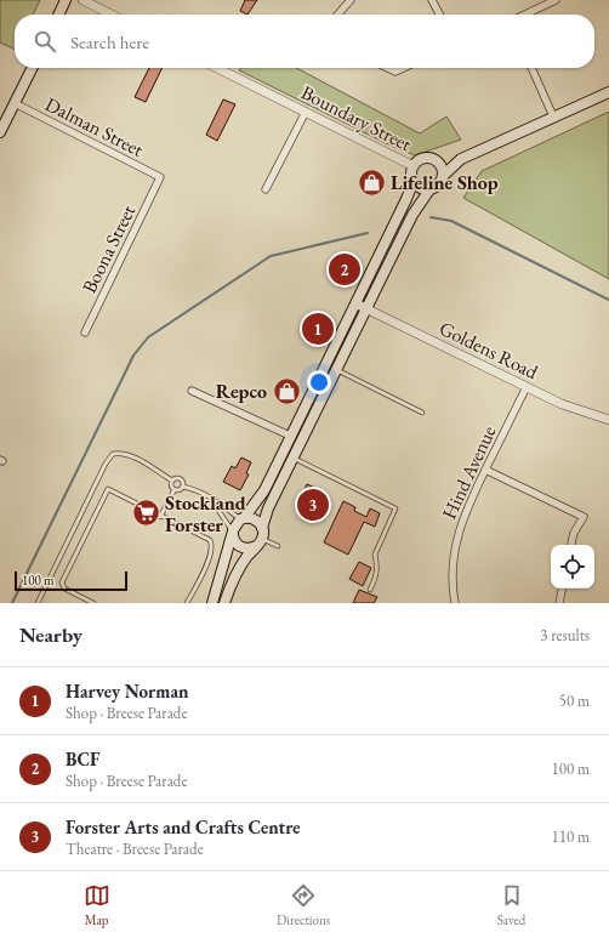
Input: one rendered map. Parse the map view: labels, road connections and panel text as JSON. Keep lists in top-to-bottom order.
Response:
{
  "streets": {
    "street": [
      "Boundary Street",
      "Dalman Street",
      "Boona Street",
      "Goldens Road",
      "Hind Avenue"
    ]
  },
  "crossings": [
    ["Dalman Street", "Boona Street"],
    ["Goldens Road", "Hind Avenue"]
  ],
  "places": {
    "shop": ["Lifeline Shop", "Repco"],
    "supermarket": ["Stockland Forster"]
  },
  "scale_bar": "100 m",
  "page": {
    "search": "Search here",
    "pins": ["2", "1", "3"],
    "scale": "100 m",
    "heading": ["Nearby", "3 results"],
    "list": [
      {
        "mark": "1",
        "name": "Harvey Norman",
        "note": "Shop · Breese Parade",
        "value": "50 m"
      },
      {
        "mark": "2",
        "name": "BCF",
        "note": "Shop · Breese Parade",
        "value": "100 m"
      },
      {
        "mark": "3",
        "name": "Forster Arts and Crafts Centre",
        "note": "Theatre · Breese Parade",
        "value": "110 m"
      }
    ],
    "nav": ["Map", "Directions", "Saved"]
  }
}
